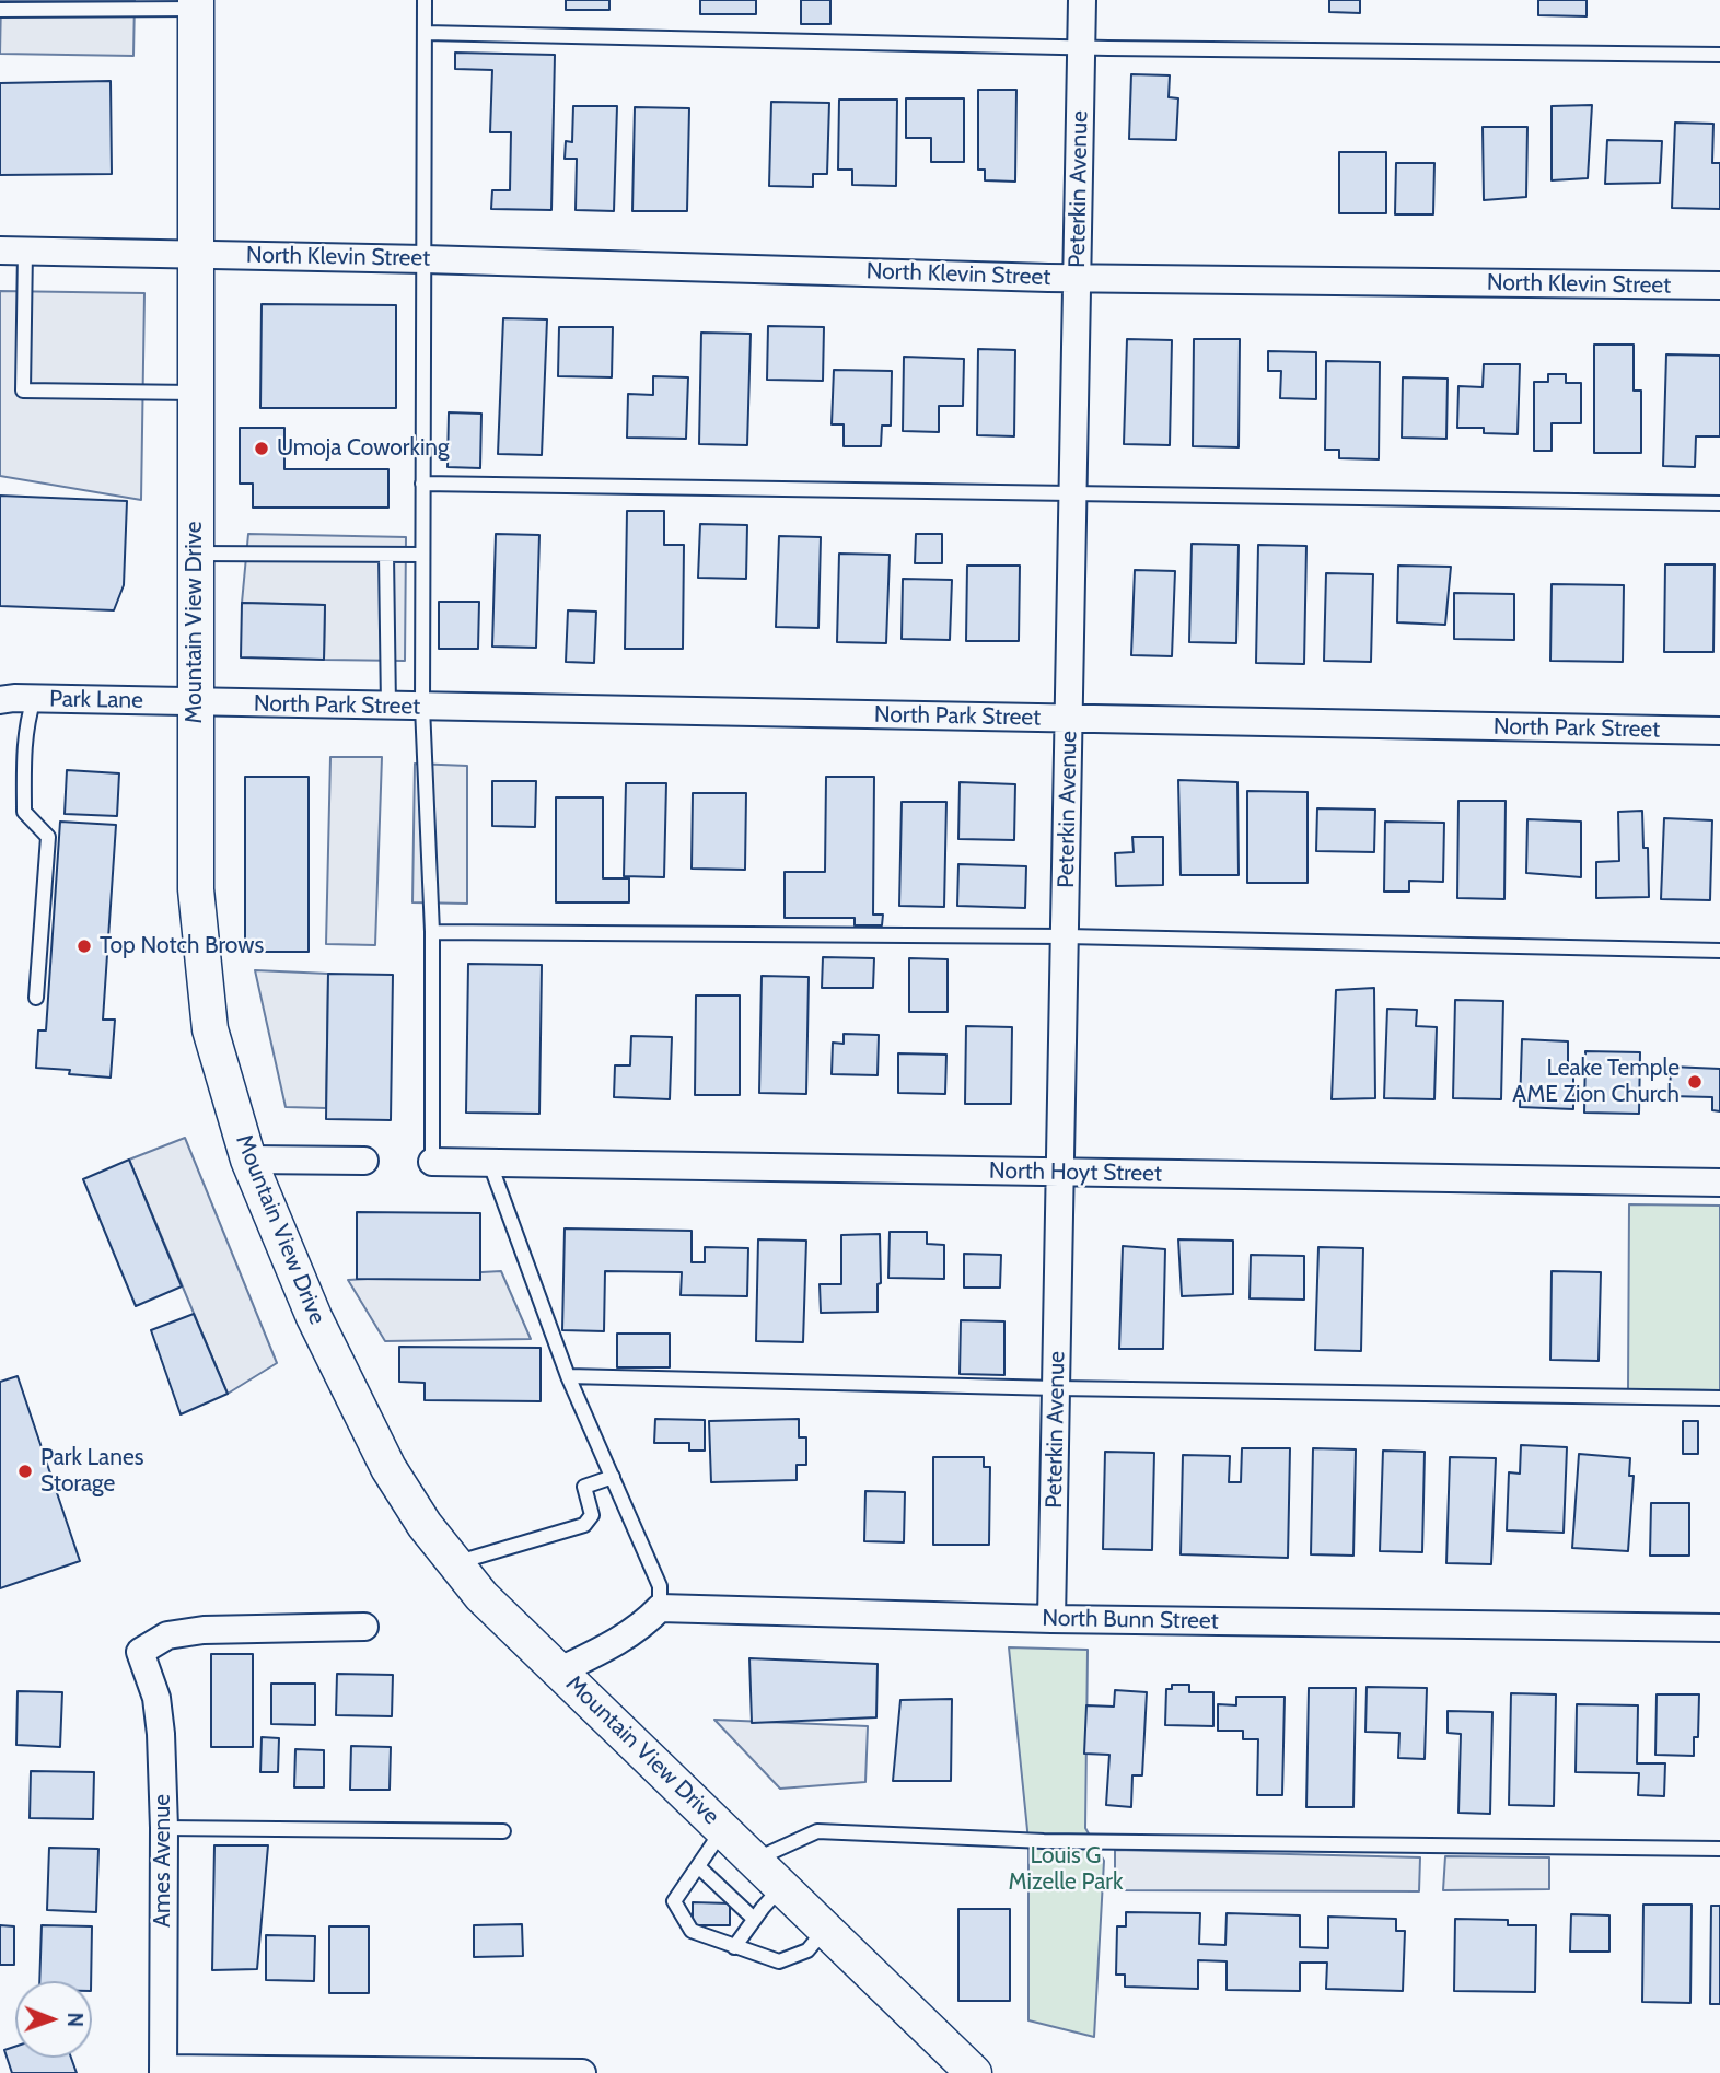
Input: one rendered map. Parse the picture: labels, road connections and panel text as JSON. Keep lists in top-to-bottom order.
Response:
{
  "streets": {
    "street": [
      "Peterkin Avenue",
      "North Klevin Street",
      "Mountain View Drive",
      "Park Lane",
      "North Park Street",
      "North Hoyt Street",
      "North Bunn Street",
      "Ames Avenue"
    ]
  },
  "crossings": [
    ["Peterkin Avenue", "North Klevin Street"],
    ["Peterkin Avenue", "North Park Street"],
    ["Peterkin Avenue", "North Hoyt Street"],
    ["Peterkin Avenue", "North Bunn Street"],
    ["North Klevin Street", "Mountain View Drive"],
    ["Mountain View Drive", "Park Lane"],
    ["Mountain View Drive", "North Park Street"],
    ["Park Lane", "North Park Street"]
  ],
  "parks": ["Louis G Mizelle Park"],
  "places": [
    "Umoja Coworking",
    "Top Notch Brows",
    "Leake Temple AME Zion Church",
    "Park Lanes Storage"
  ],
  "north": "right"
}
